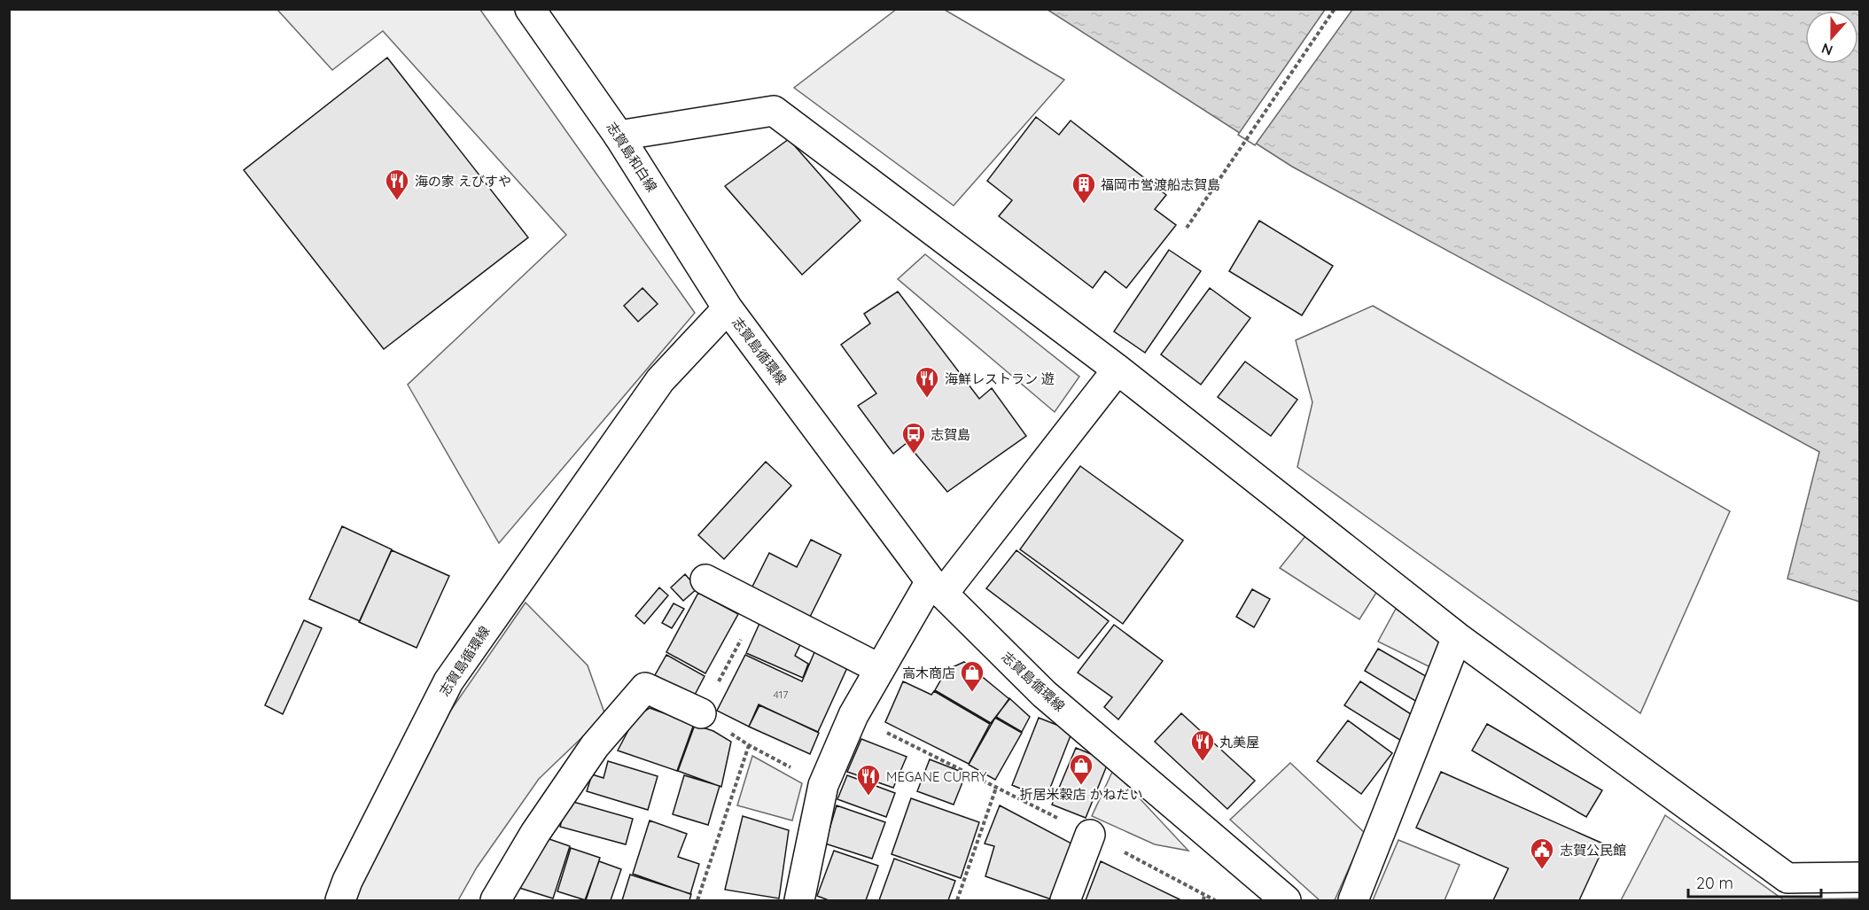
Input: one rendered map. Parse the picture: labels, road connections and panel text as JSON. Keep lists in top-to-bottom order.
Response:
{
  "streets": {
    "street": ["志賀島和白線", "志賀島循環線"]
  },
  "crossings": [
    ["志賀島和白線", "志賀島循環線"]
  ],
  "places": {
    "restaurant": [
      "海の家 えびすや",
      "海鮮レストラン 遊",
      "丸美屋",
      "MEGANE CURRY"
    ],
    "building": ["福岡市営渡船志賀島"],
    "bus stop": ["志賀島"],
    "shop": ["高木商店", "折居米穀店 かねだい"],
    "public building": ["志賀公民館"]
  },
  "house_numbers": ["417"],
  "scale_bar": "20 m",
  "north": "bottom"
}
